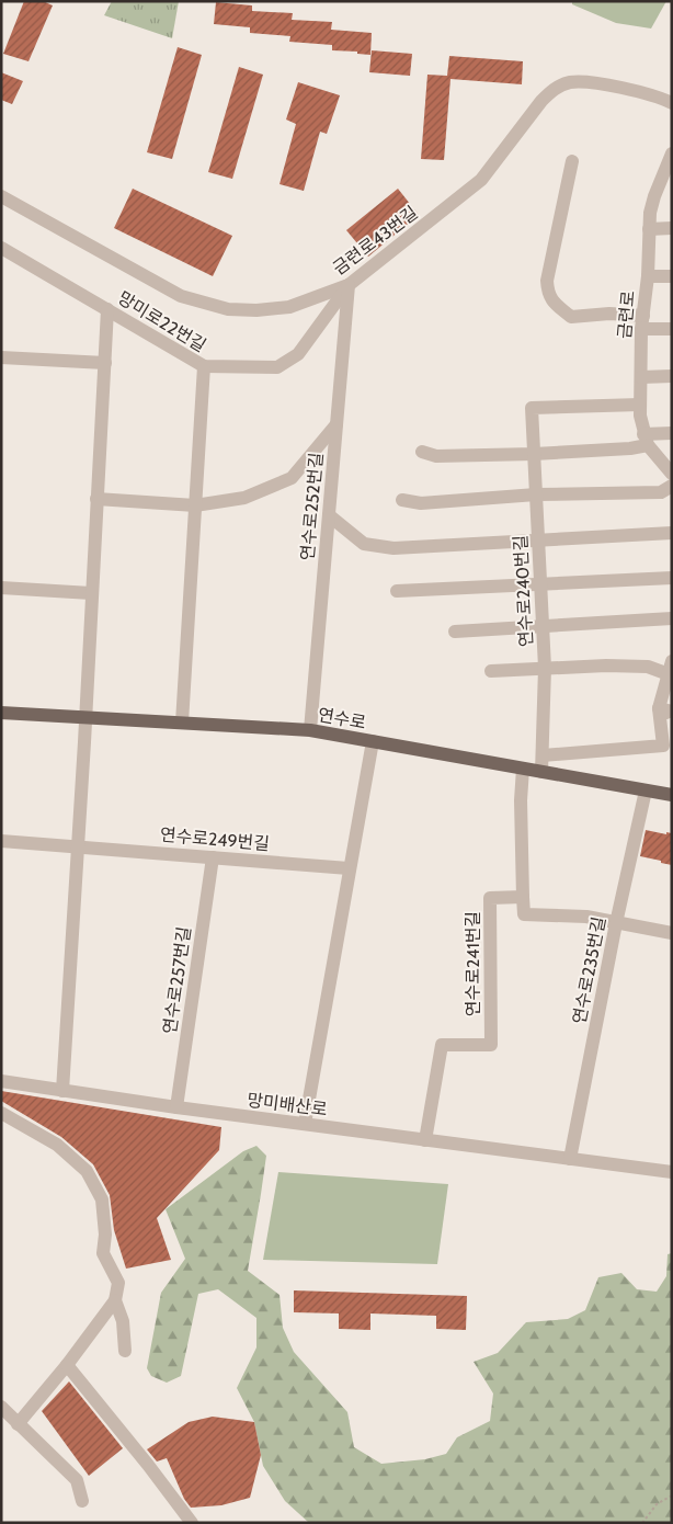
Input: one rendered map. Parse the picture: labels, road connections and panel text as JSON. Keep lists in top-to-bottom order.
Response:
{
  "streets": {
    "main road": ["연수로"],
    "street": [
      "금련로43번길",
      "금련로",
      "망미로22번길",
      "연수로252번길",
      "연수로240번길",
      "연수로249번길",
      "연수로241번길",
      "연수로235번길",
      "연수로257번길",
      "망미배산로"
    ]
  },
  "crossings": [
    ["금련로43번길", "망미로22번길"],
    ["금련로43번길", "연수로252번길"],
    ["금련로", "연수로240번길"],
    ["망미로22번길", "연수로252번길"],
    ["연수로252번길", "연수로"],
    ["연수로240번길", "연수로"],
    ["연수로", "연수로235번길"],
    ["연수로249번길", "연수로257번길"],
    ["연수로241번길", "망미배산로"],
    ["연수로235번길", "망미배산로"],
    ["연수로257번길", "망미배산로"]
  ]
}
